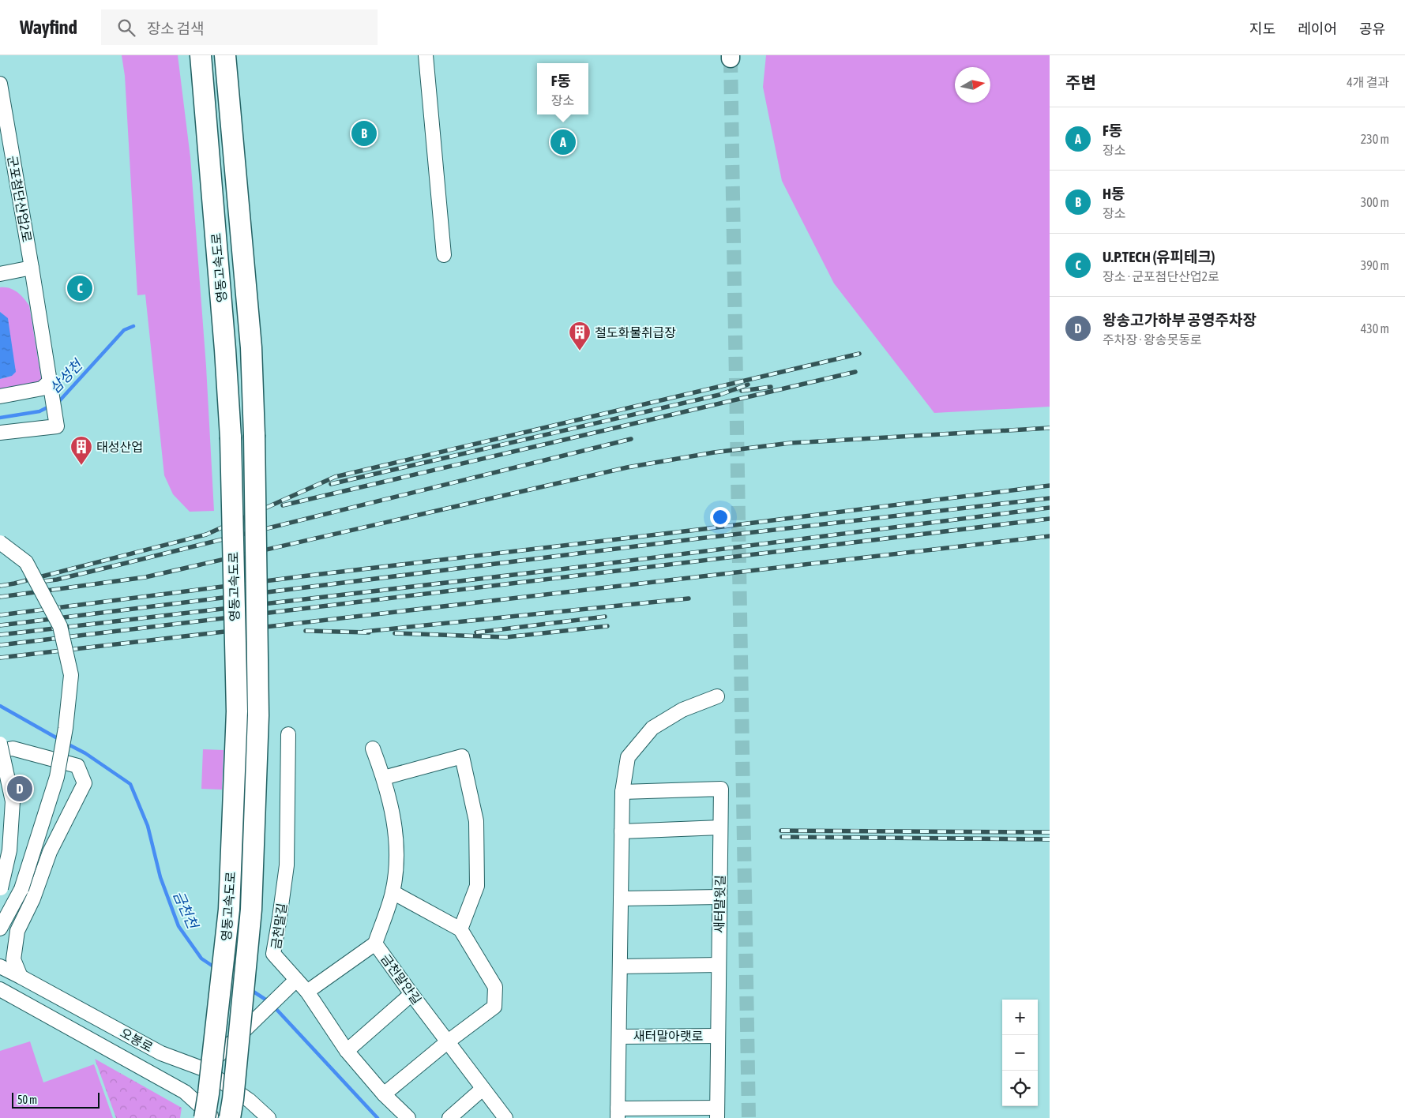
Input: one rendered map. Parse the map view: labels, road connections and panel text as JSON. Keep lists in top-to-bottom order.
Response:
{
  "streets": {
    "highway": ["영동고속도로"],
    "street": [
      "군포첨단산업2로",
      "새터말윗길",
      "금천말길",
      "금천말안길",
      "새터말아랫로",
      "오봉로"
    ]
  },
  "crossings": [
    ["새터말윗길", "새터말아랫로"]
  ],
  "water": ["삼성천", "금천천"],
  "places": {
    "building": ["철도화물취급장", "태성산업"]
  },
  "scale_bar": "50 m",
  "north": "right",
  "page": {
    "header": "Wayfind",
    "search": "장소 검색",
    "nav": ["지도", "레이어", "공유"],
    "heading": ["주변", "4개 결과"],
    "popup": ["F동", "장소"],
    "list": [
      {
        "mark": "A",
        "name": "F동",
        "note": "장소",
        "value": "230 m"
      },
      {
        "mark": "B",
        "name": "H동",
        "note": "장소",
        "value": "300 m"
      },
      {
        "mark": "C",
        "name": "U.P.TECH (유피테크)",
        "note": "장소 · 군포첨단산업2로",
        "value": "390 m"
      },
      {
        "mark": "D",
        "name": "왕송고가하부 공영주차장",
        "note": "주차장 · 왕송못동로",
        "value": "430 m"
      }
    ],
    "pins": [
      "B",
      "A",
      "C",
      "D"
    ],
    "map_buttons": ["+", "−"],
    "scale": "50 m"
  }
}
